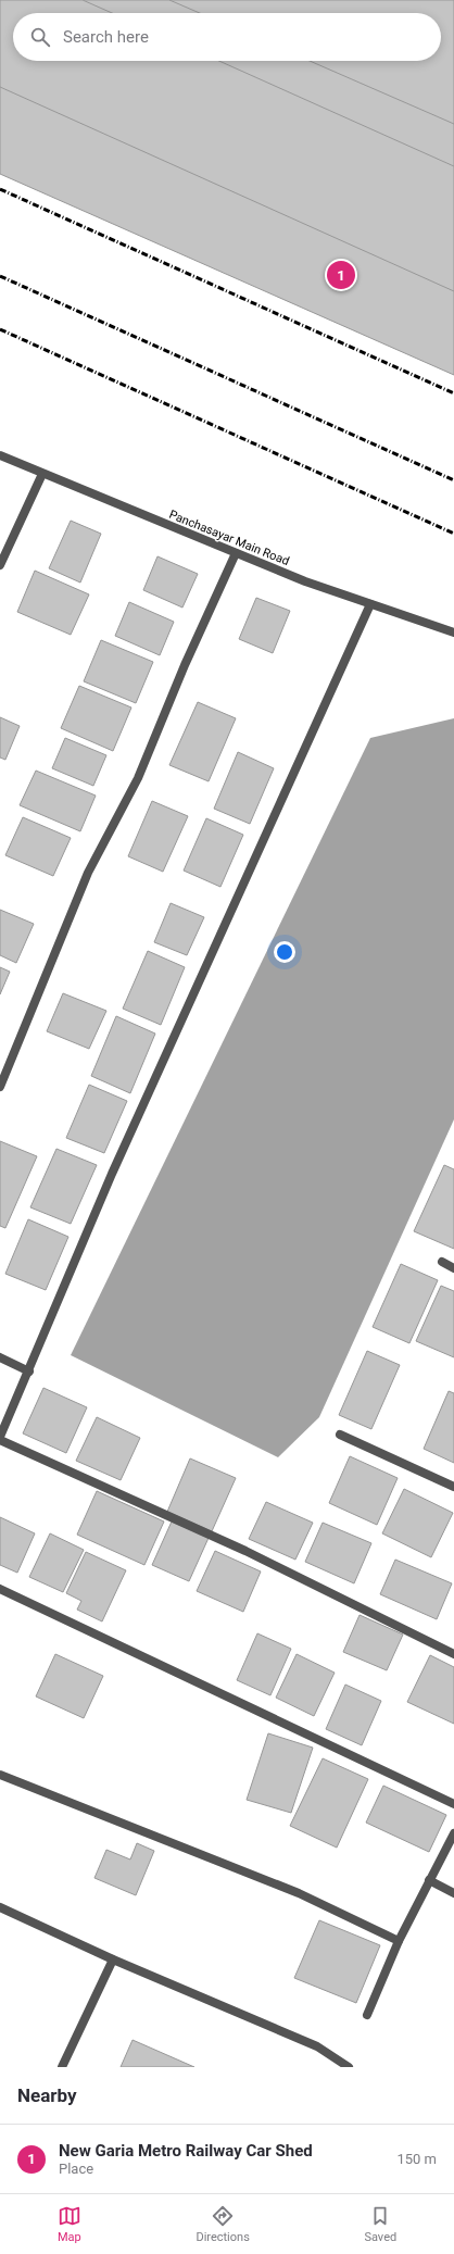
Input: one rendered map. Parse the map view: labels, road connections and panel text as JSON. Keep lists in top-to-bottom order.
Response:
{
  "streets": {
    "street": ["Panchasayar Main Road"]
  },
  "page": {
    "search": "Search here",
    "pins": "1",
    "heading": "Nearby",
    "list": [
      {
        "mark": "1",
        "name": "New Garia Metro Railway Car Shed",
        "note": "Place",
        "value": "150 m"
      }
    ],
    "nav": ["Map", "Directions", "Saved"]
  }
}
